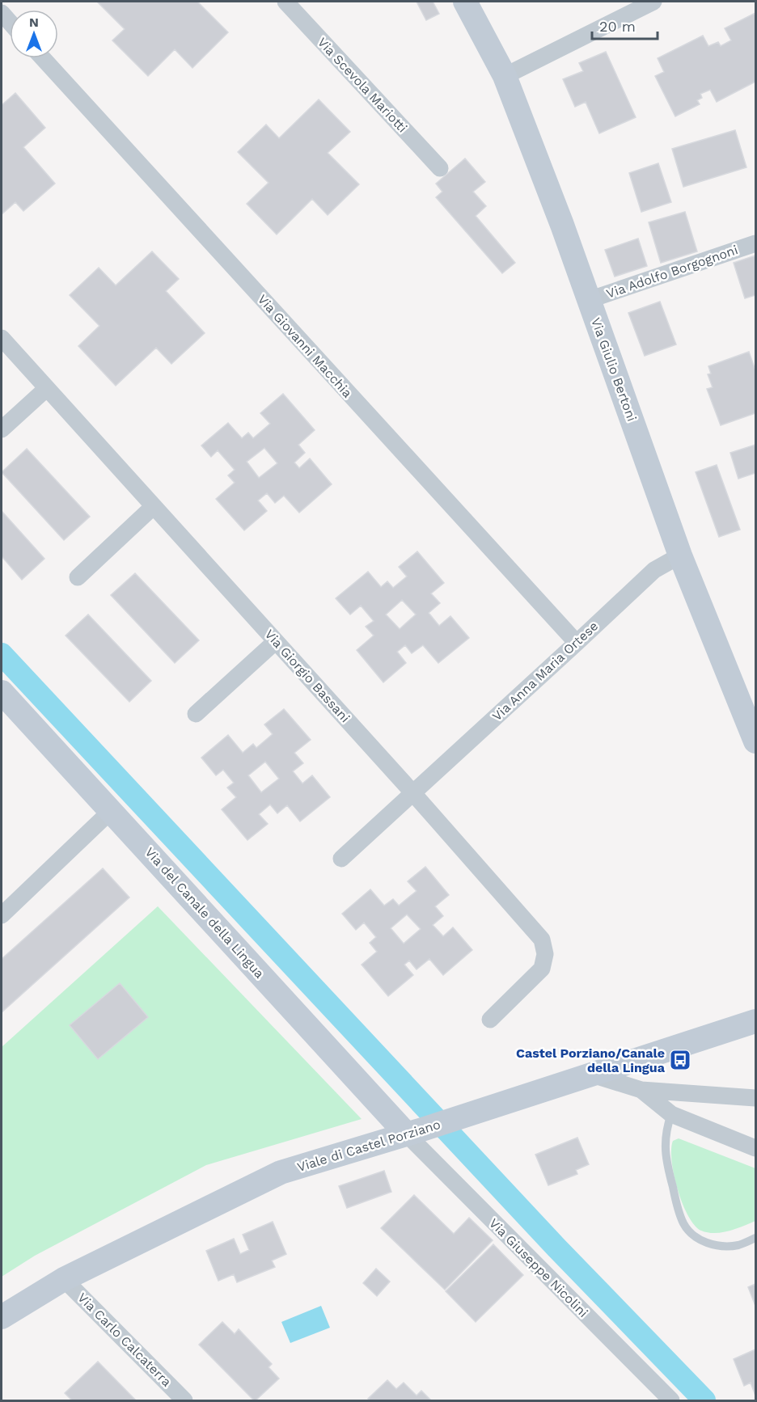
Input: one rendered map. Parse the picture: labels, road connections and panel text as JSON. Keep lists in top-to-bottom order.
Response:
{
  "streets": {
    "street": [
      "Via Scevola Mariotti",
      "Via Adolfo Borgognoni",
      "Via Giovanni Macchia",
      "Via Giulio Bertoni",
      "Via Anna Maria Ortese",
      "Via Giorgio Bassani",
      "Via del Canale della Lingua",
      "Viale di Castel Porziano",
      "Via Giuseppe Nicolini",
      "Via Carlo Calcaterra"
    ]
  },
  "crossings": [
    ["Via Adolfo Borgognoni", "Via Giulio Bertoni"],
    ["Via Giovanni Macchia", "Via Anna Maria Ortese"],
    ["Via Giulio Bertoni", "Via Anna Maria Ortese"],
    ["Via Anna Maria Ortese", "Via Giorgio Bassani"],
    ["Via del Canale della Lingua", "Viale di Castel Porziano"],
    ["Via del Canale della Lingua", "Via Giuseppe Nicolini"],
    ["Viale di Castel Porziano", "Via Giuseppe Nicolini"],
    ["Viale di Castel Porziano", "Via Carlo Calcaterra"]
  ],
  "places": {
    "bus stop": ["Castel Porziano/Canale della Lingua"]
  },
  "scale_bar": "20 m",
  "north": "top"
}
